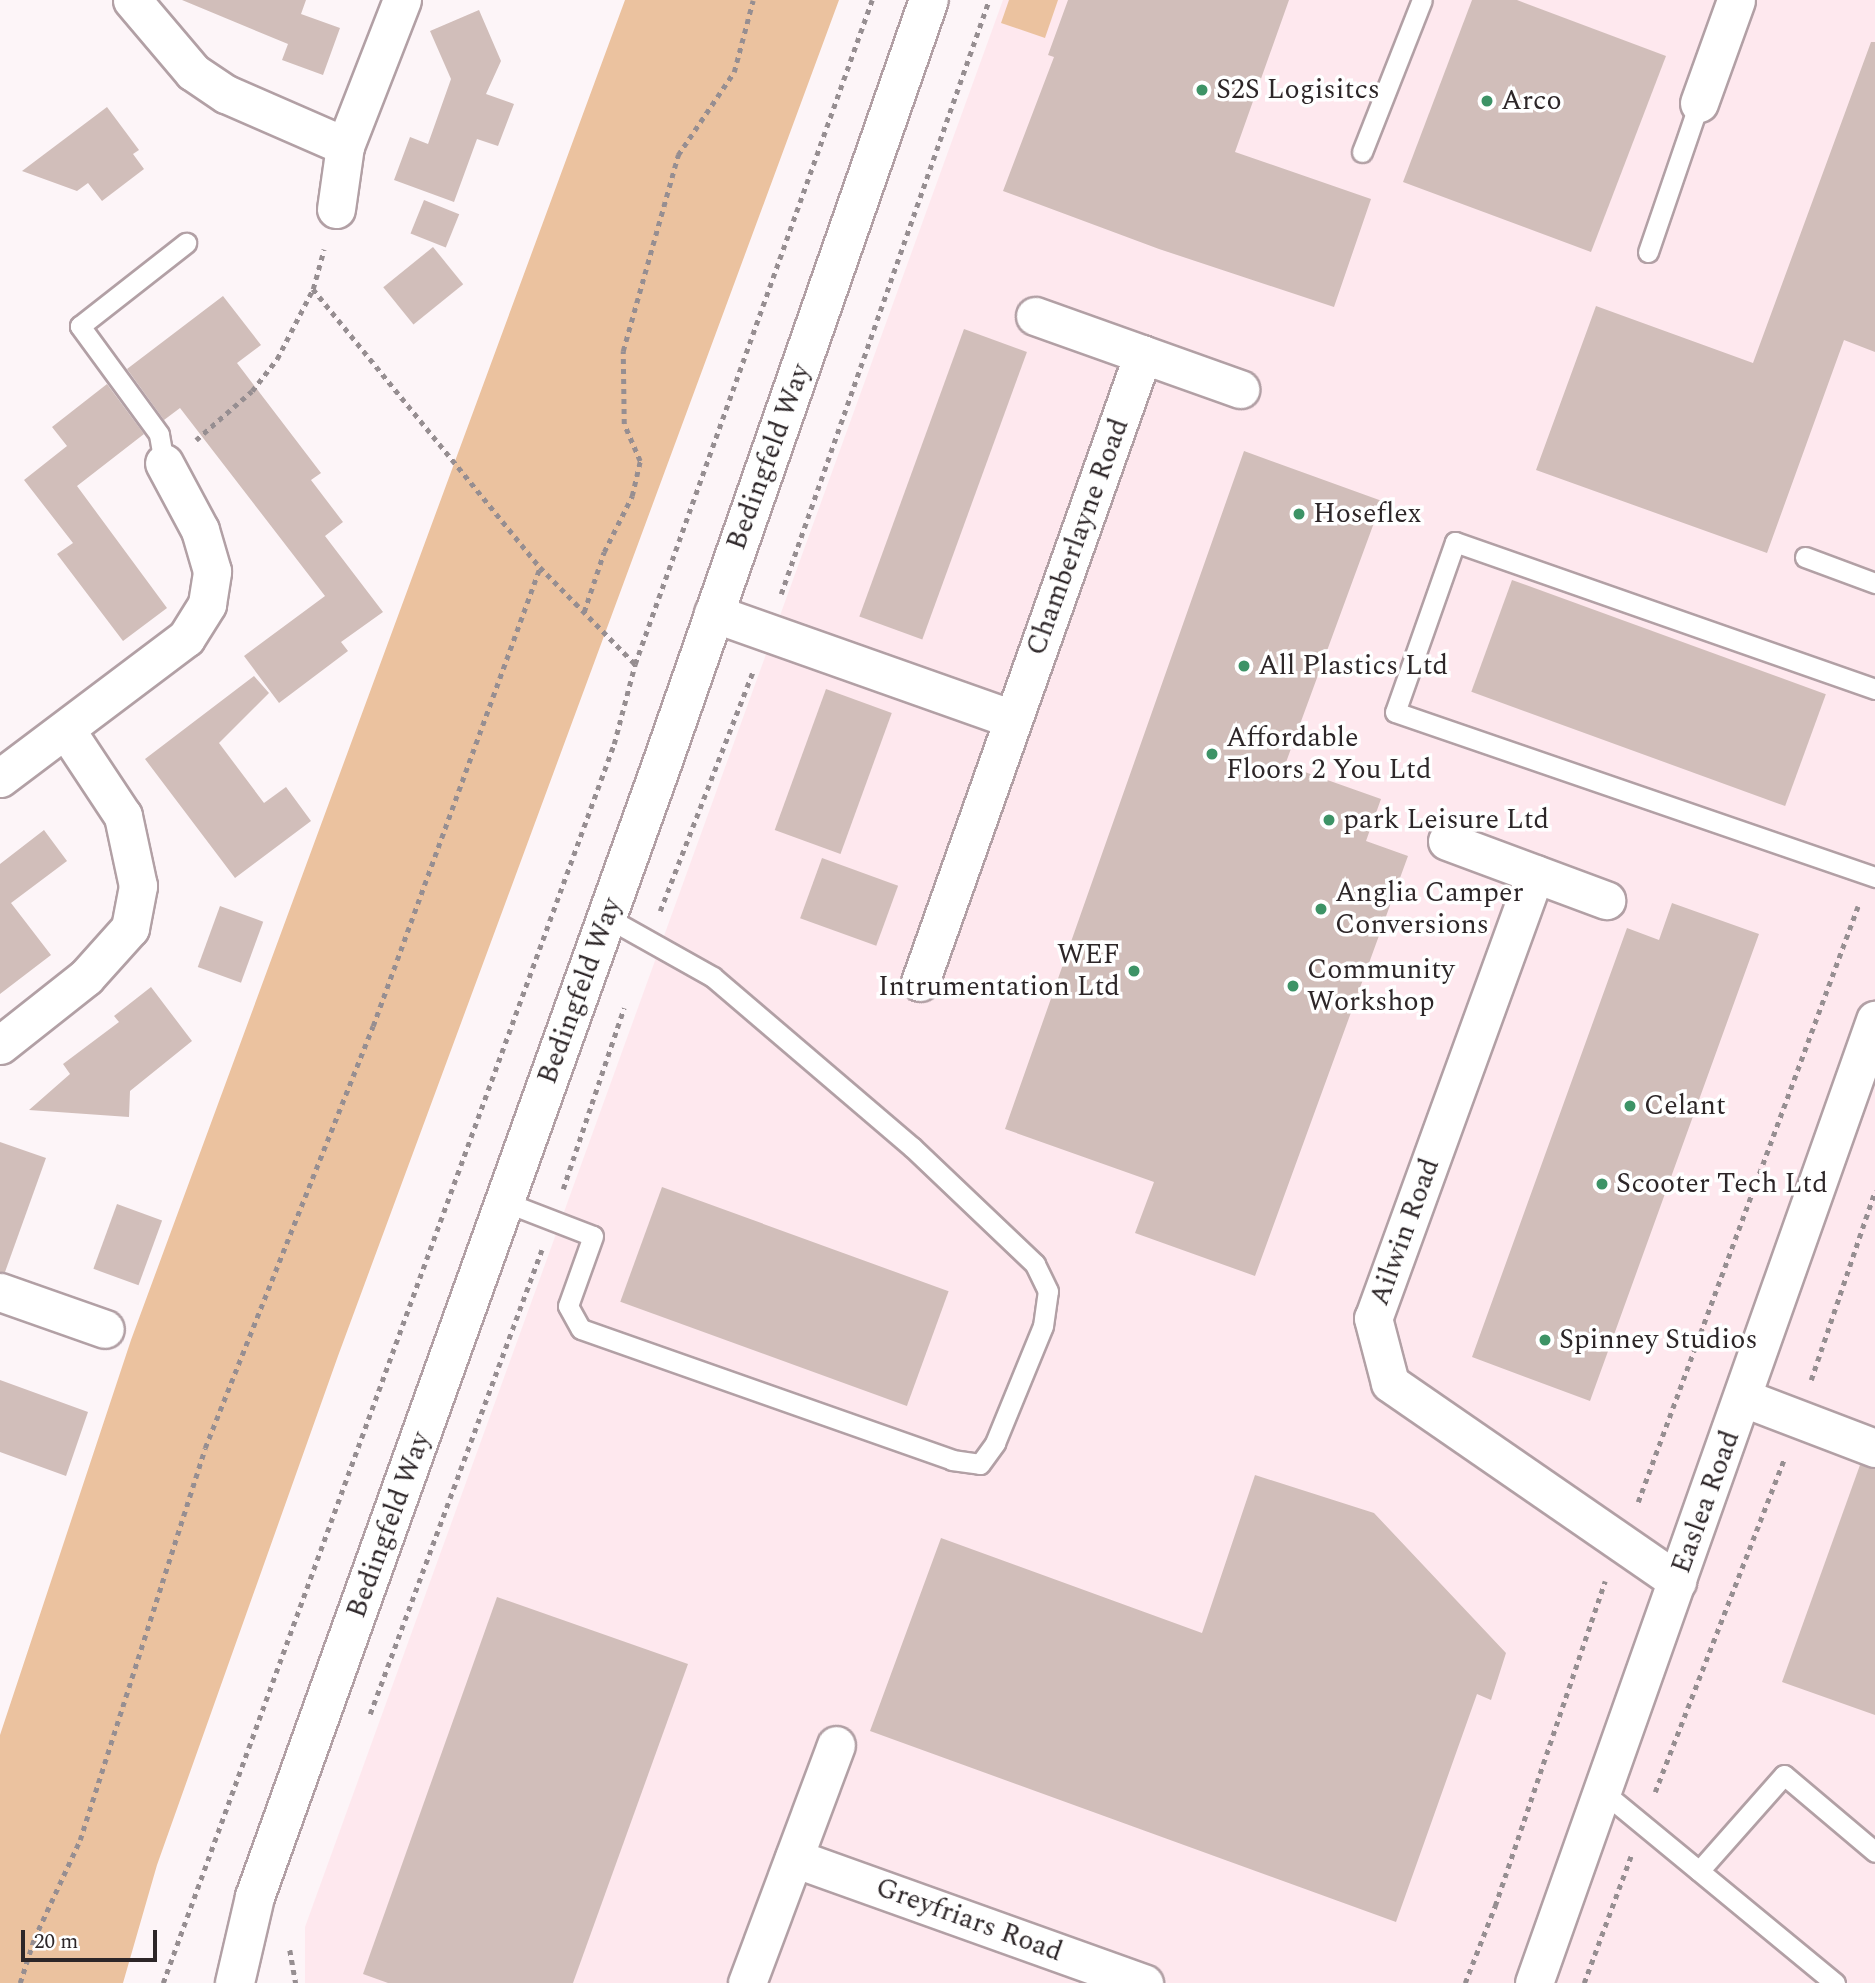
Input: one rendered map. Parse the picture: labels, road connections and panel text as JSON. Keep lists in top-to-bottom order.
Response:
{
  "streets": {
    "street": [
      "Bedingfeld Way",
      "Chamberlayne Road",
      "Ailwin Road",
      "Easlea Road",
      "Greyfriars Road"
    ]
  },
  "crossings": [
    ["Ailwin Road", "Easlea Road"]
  ],
  "places": [
    "S2S Logisitcs",
    "Arco",
    "Hoseflex",
    "All Plastics Ltd",
    "Affordable Floors 2 You Ltd",
    "park Leisure Ltd",
    "Anglia Camper Conversions",
    "WEF Intrumentation Ltd",
    "Community Workshop",
    "Celant",
    "Scooter Tech Ltd",
    "Spinney Studios"
  ],
  "scale_bar": "20 m"
}
